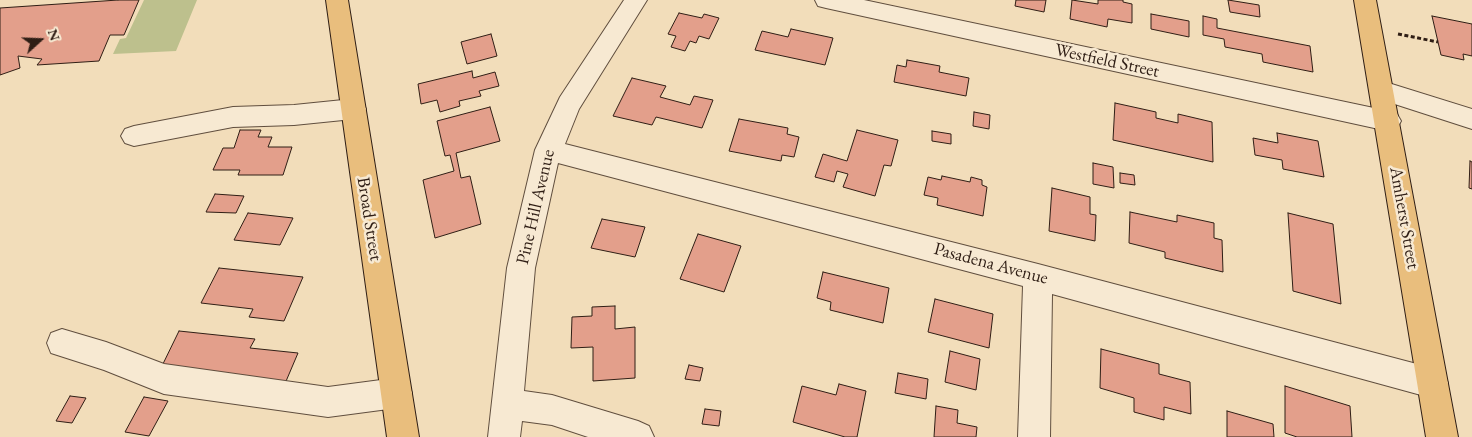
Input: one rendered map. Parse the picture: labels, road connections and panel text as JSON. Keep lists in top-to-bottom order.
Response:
{
  "streets": {
    "main road": ["Amherst Street", "Broad Street"],
    "street": ["Westfield Street", "Pine Hill Avenue", "Pasadena Avenue"]
  },
  "crossings": [
    ["Westfield Street", "Amherst Street"],
    ["Pine Hill Avenue", "Pasadena Avenue"],
    ["Amherst Street", "Pasadena Avenue"]
  ],
  "north": "right"
}
